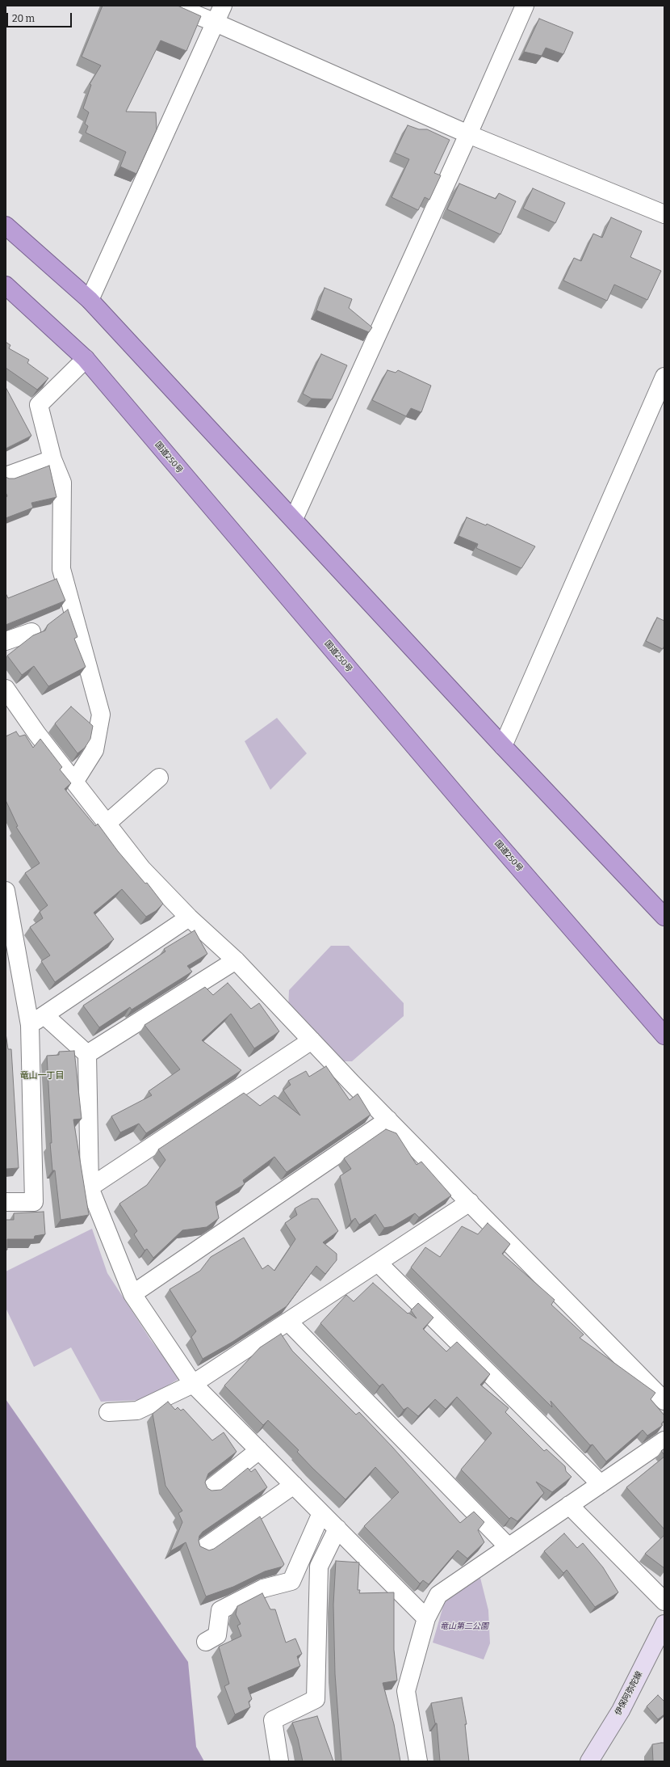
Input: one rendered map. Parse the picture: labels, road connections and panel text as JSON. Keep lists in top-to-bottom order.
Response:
{
  "streets": {
    "highway": ["国道250号"],
    "main road": ["伊保阿弥陀線"]
  },
  "districts": ["竜山一丁目"],
  "parks": ["竜山第二公園"],
  "scale_bar": "20 m"
}
